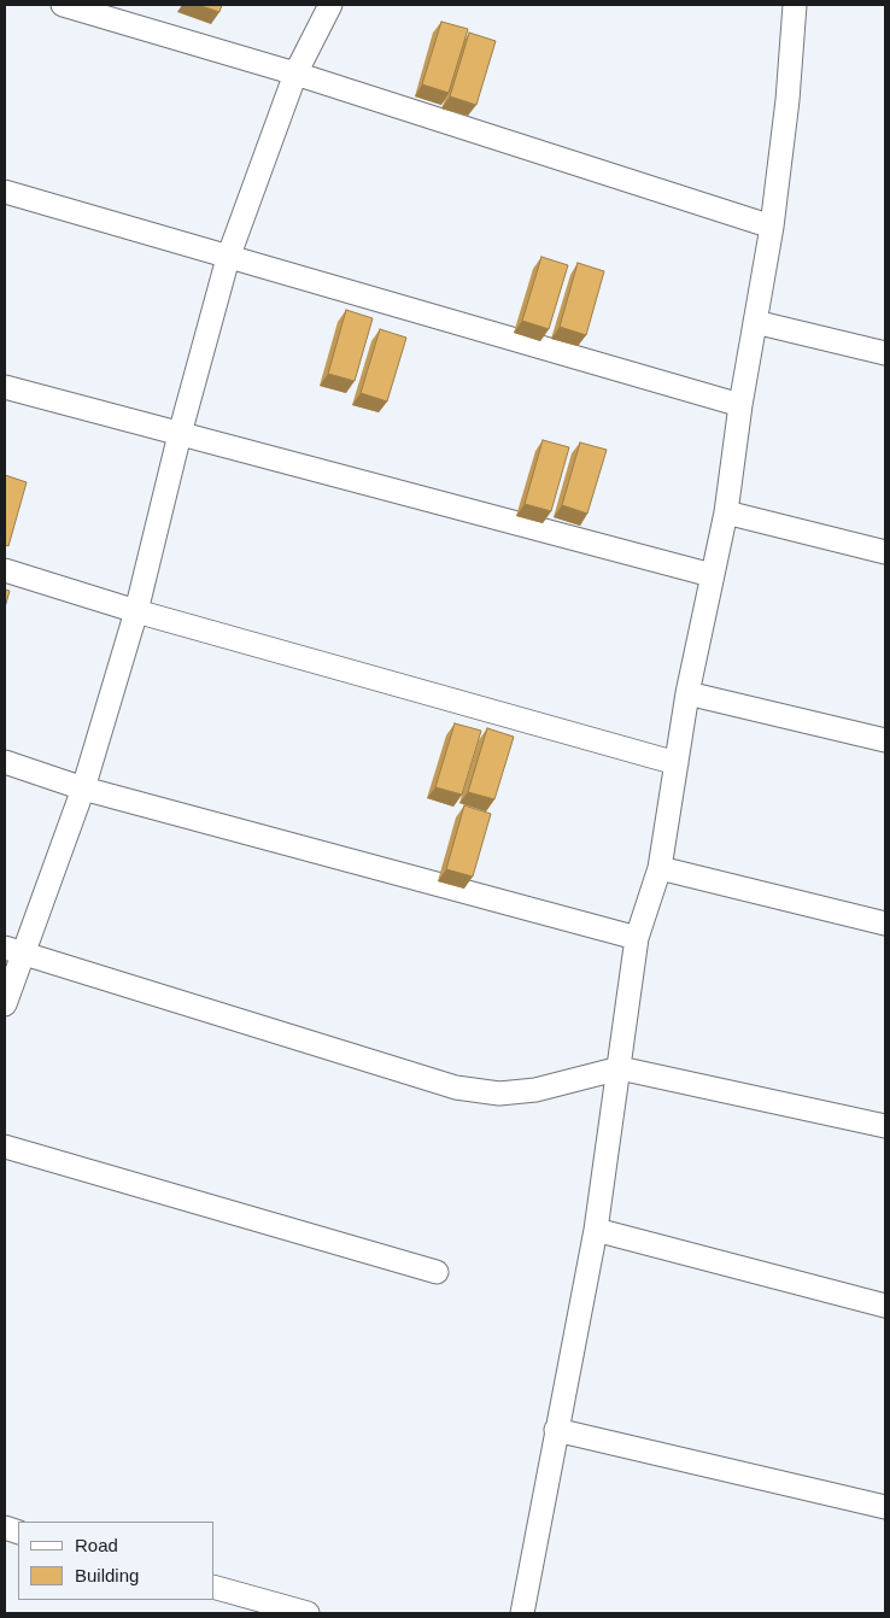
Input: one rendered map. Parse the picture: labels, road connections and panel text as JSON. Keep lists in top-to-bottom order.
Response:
{
  "legend": ["Road", "Building"]
}
